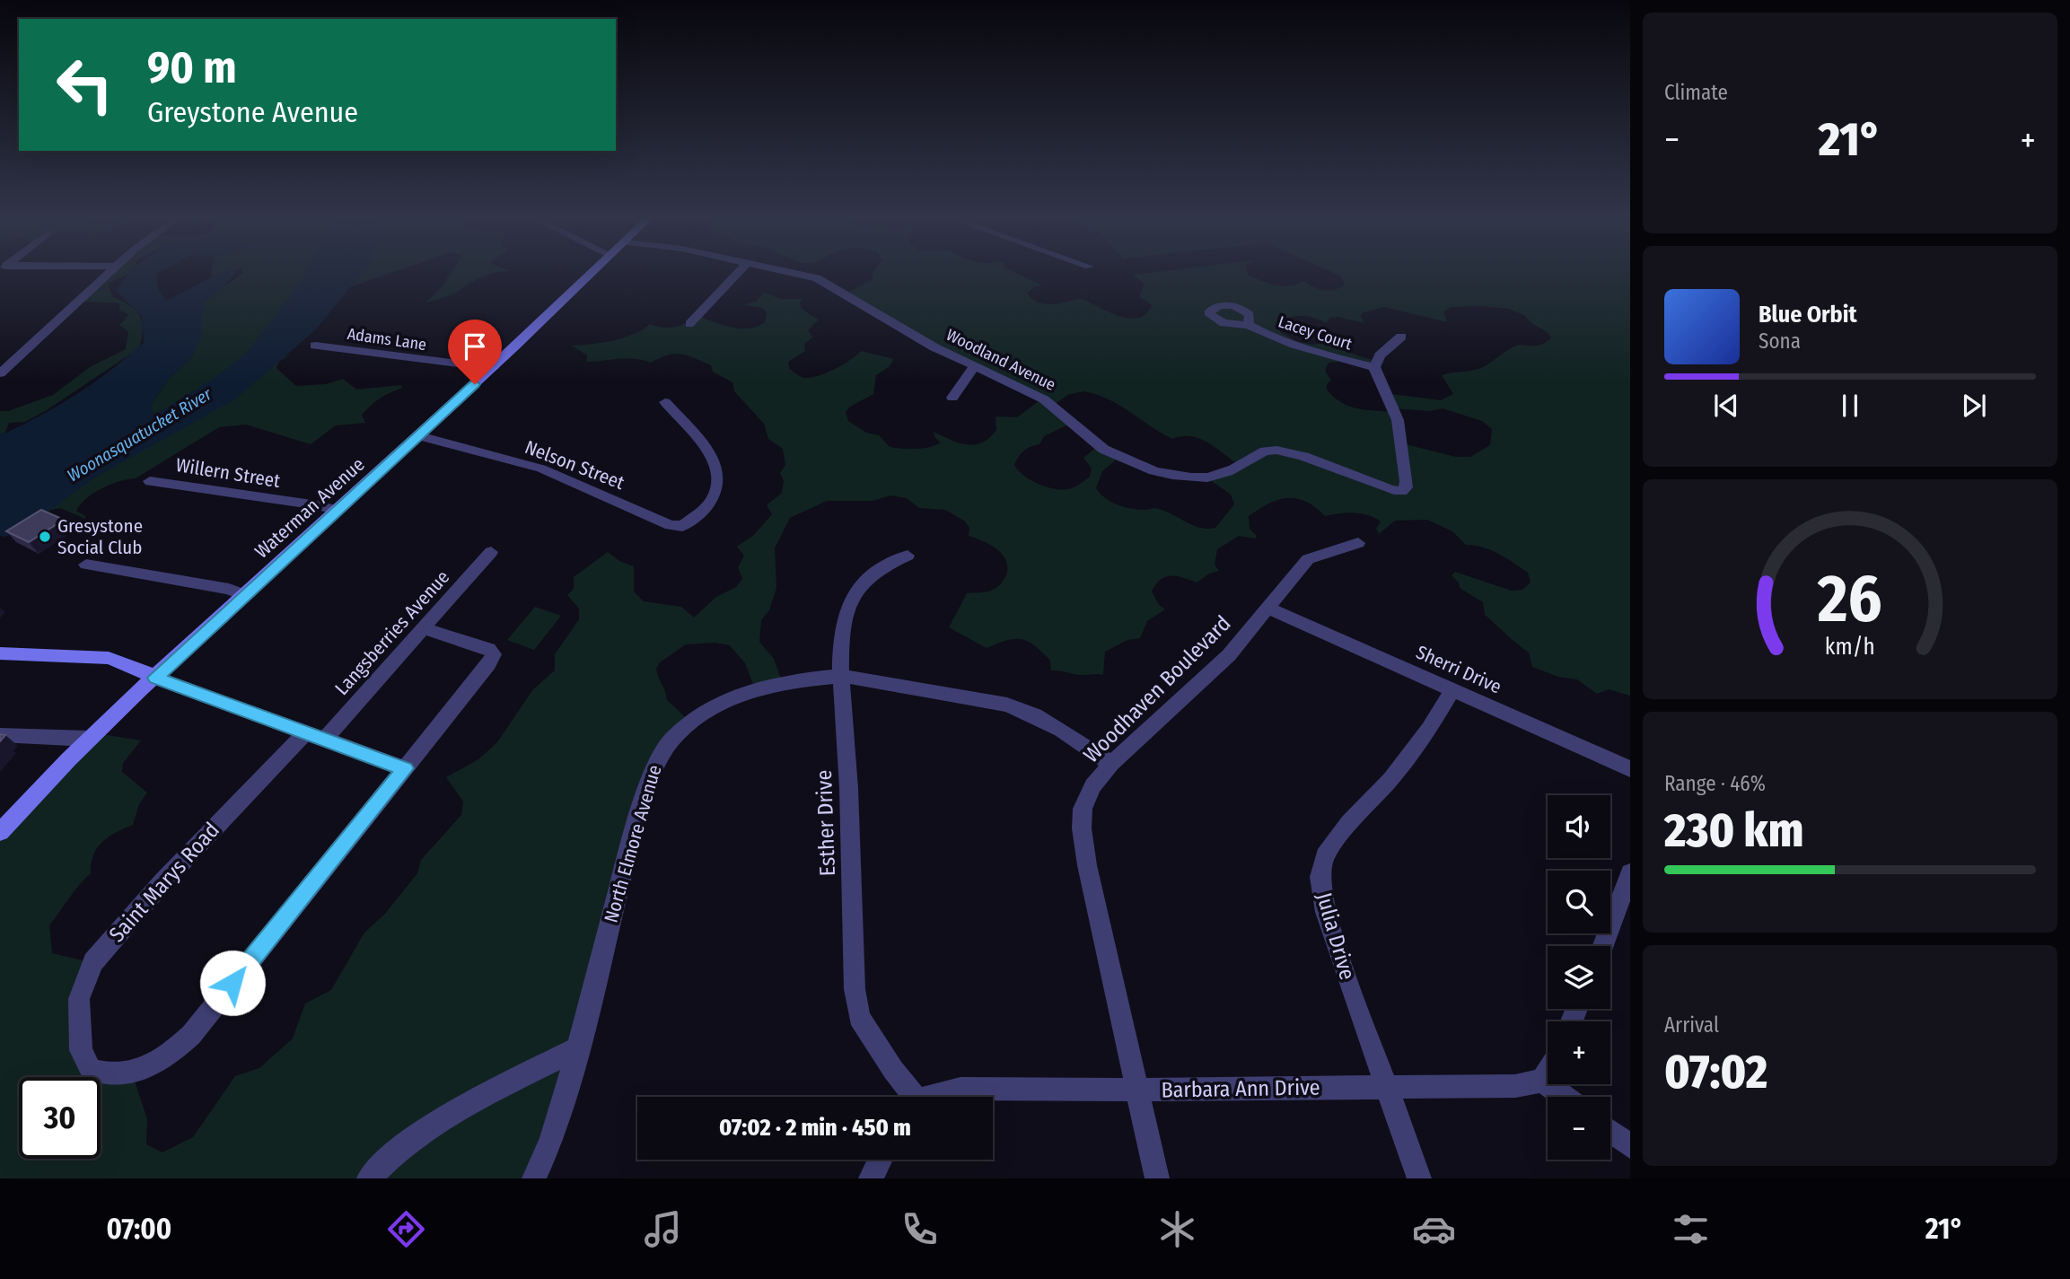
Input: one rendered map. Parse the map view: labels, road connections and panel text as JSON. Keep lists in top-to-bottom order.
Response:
{
  "streets": {
    "main road": ["Waterman Avenue"],
    "street": [
      "Lacey Court",
      "Adams Lane",
      "Woodland Avenue",
      "Nelson Street",
      "Willern Street",
      "Langsberries Avenue",
      "Sherri Drive",
      "Woodhaven Boulevard",
      "Esther Drive",
      "North Elmore Avenue",
      "Saint Marys Road",
      "Julia Drive",
      "Barbara Ann Drive"
    ]
  },
  "crossings": [
    ["Lacey Court", "Woodland Avenue"],
    ["Adams Lane", "Waterman Avenue"],
    ["Nelson Street", "Waterman Avenue"],
    ["Willern Street", "Waterman Avenue"],
    ["Langsberries Avenue", "Saint Marys Road"],
    ["Sherri Drive", "Woodhaven Boulevard"],
    ["Sherri Drive", "Julia Drive"],
    ["Woodhaven Boulevard", "North Elmore Avenue"],
    ["Woodhaven Boulevard", "Barbara Ann Drive"],
    ["Esther Drive", "North Elmore Avenue"],
    ["Julia Drive", "Barbara Ann Drive"]
  ],
  "water": ["Woonasquatucket River"],
  "places": ["Gresystone Social Club"],
  "page": {
    "tile": [
      "Climate",
      ["Range · 46%", "230 km"],
      ["Arrival", "07:02"]
    ],
    "turn": ["90 m", "Greystone Avenue"],
    "heat": ["−", "21°", "+"],
    "song": ["Blue Orbit", "Sona"],
    "map_buttons": ["+", "−"],
    "limit": "30",
    "trip": "07:02 · 2 min · 450 m",
    "tabs": ["07:00", "21°"],
    "gauge": ["26", "km/h"]
  }
}
